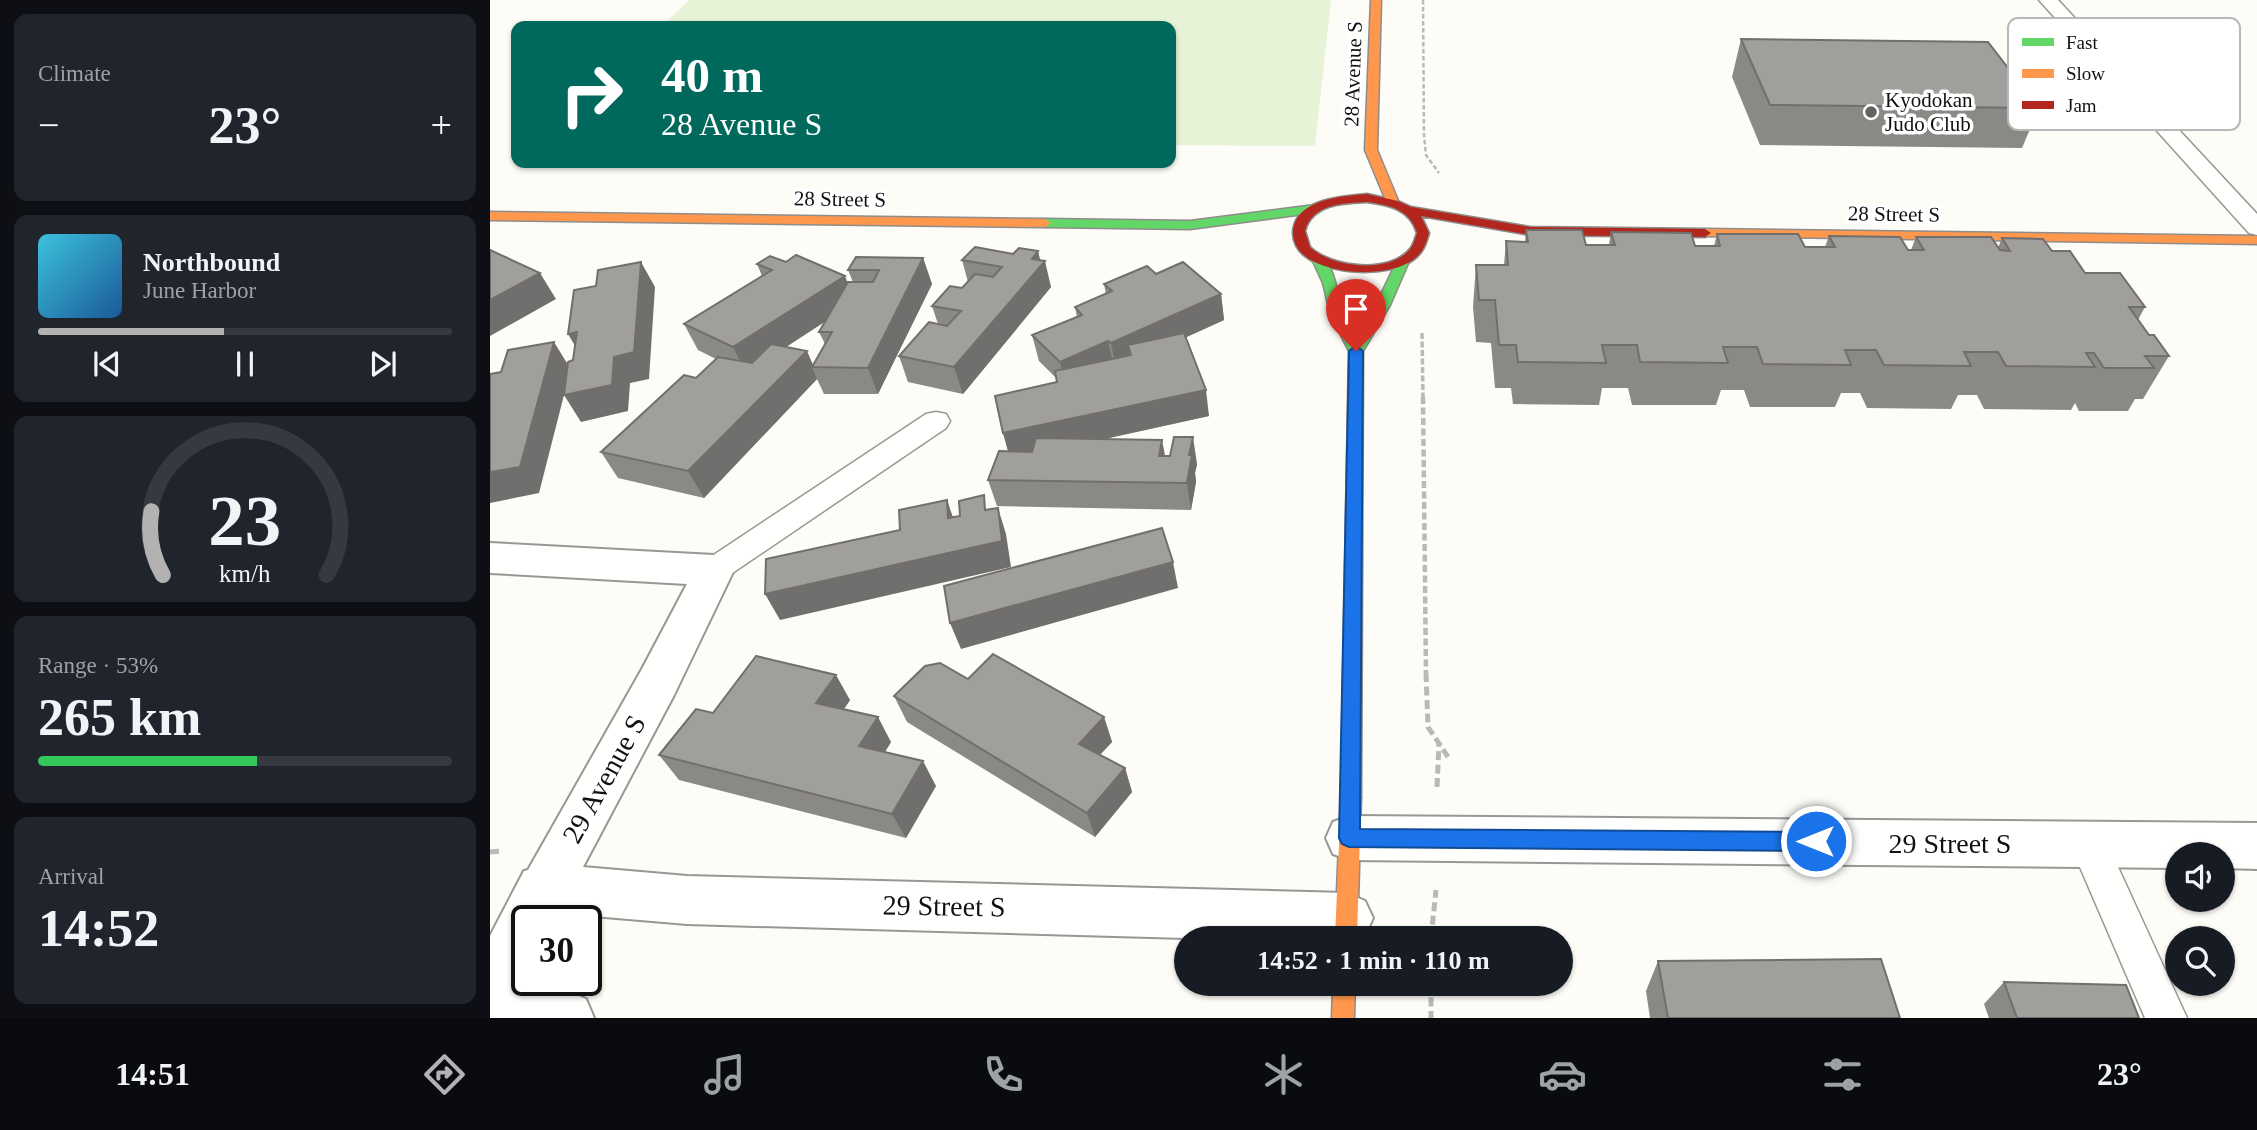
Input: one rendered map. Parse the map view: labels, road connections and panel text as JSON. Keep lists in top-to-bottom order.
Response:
{
  "streets": {
    "street": [
      "28 Avenue S",
      "28 Street S",
      "29 Avenue S",
      "29 Street S"
    ]
  },
  "crossings": [
    ["29 Avenue S", "29 Street S"]
  ],
  "places": ["Kyodokan Judo Club"],
  "legend": ["Fast", "Slow", "Jam"],
  "page": {
    "tile": [
      "Climate",
      ["Range · 53%", "265 km"],
      ["Arrival", "14:52"]
    ],
    "turn": ["40 m", "28 Avenue S"],
    "heat": ["−", "23°", "+"],
    "song": ["Northbound", "June Harbor"],
    "limit": "30",
    "trip": "14:52 · 1 min · 110 m",
    "tabs": ["14:51", "23°"],
    "gauge": ["23", "km/h"]
  }
}
